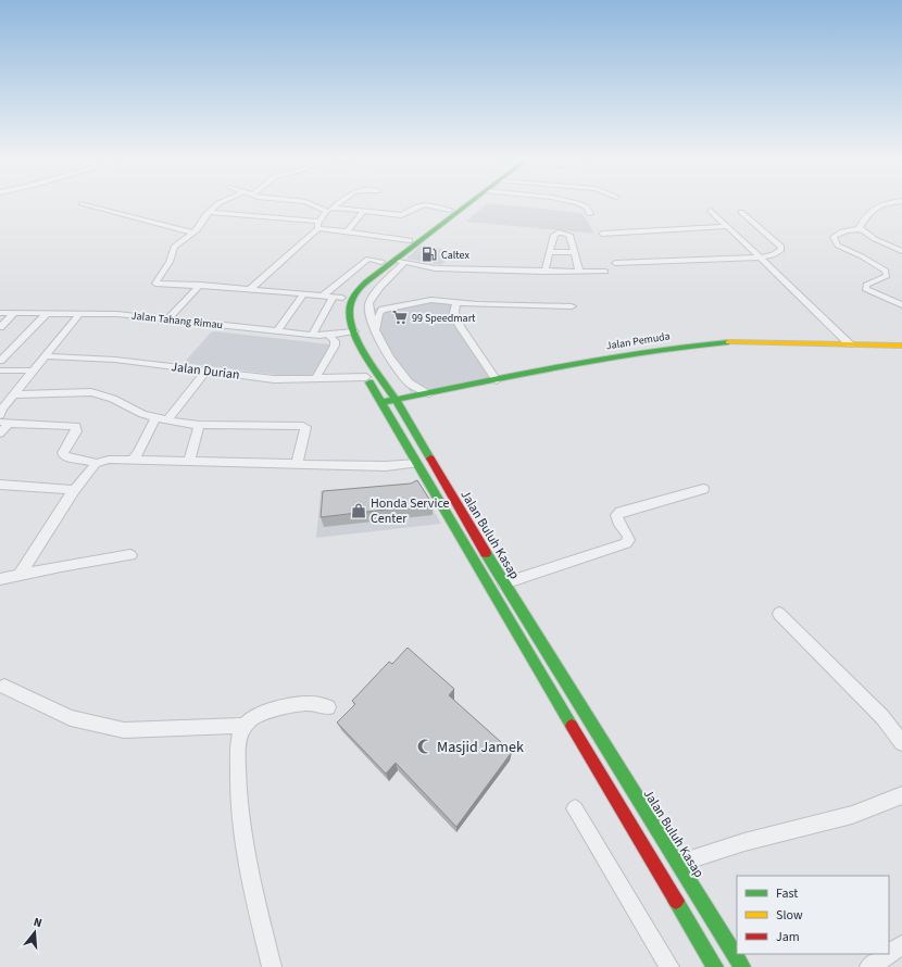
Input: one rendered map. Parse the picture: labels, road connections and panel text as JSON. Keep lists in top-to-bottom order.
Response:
{
  "streets": {
    "main road": ["Jalan Pemuda", "Jalan Buluh Kasap"],
    "street": ["Jalan Tahang Rimau", "Jalan Durian"]
  },
  "crossings": [
    ["Jalan Tahang Rimau", "Jalan Buluh Kasap"],
    ["Jalan Pemuda", "Jalan Buluh Kasap"],
    ["Jalan Durian", "Jalan Buluh Kasap"]
  ],
  "places": {
    "fuel station": ["Caltex"],
    "supermarket": ["99 Speedmart"],
    "shop": ["Honda Service Center"],
    "mosque": ["Masjid Jamek"]
  },
  "legend": ["Fast", "Slow", "Jam"],
  "north": "top"
}
